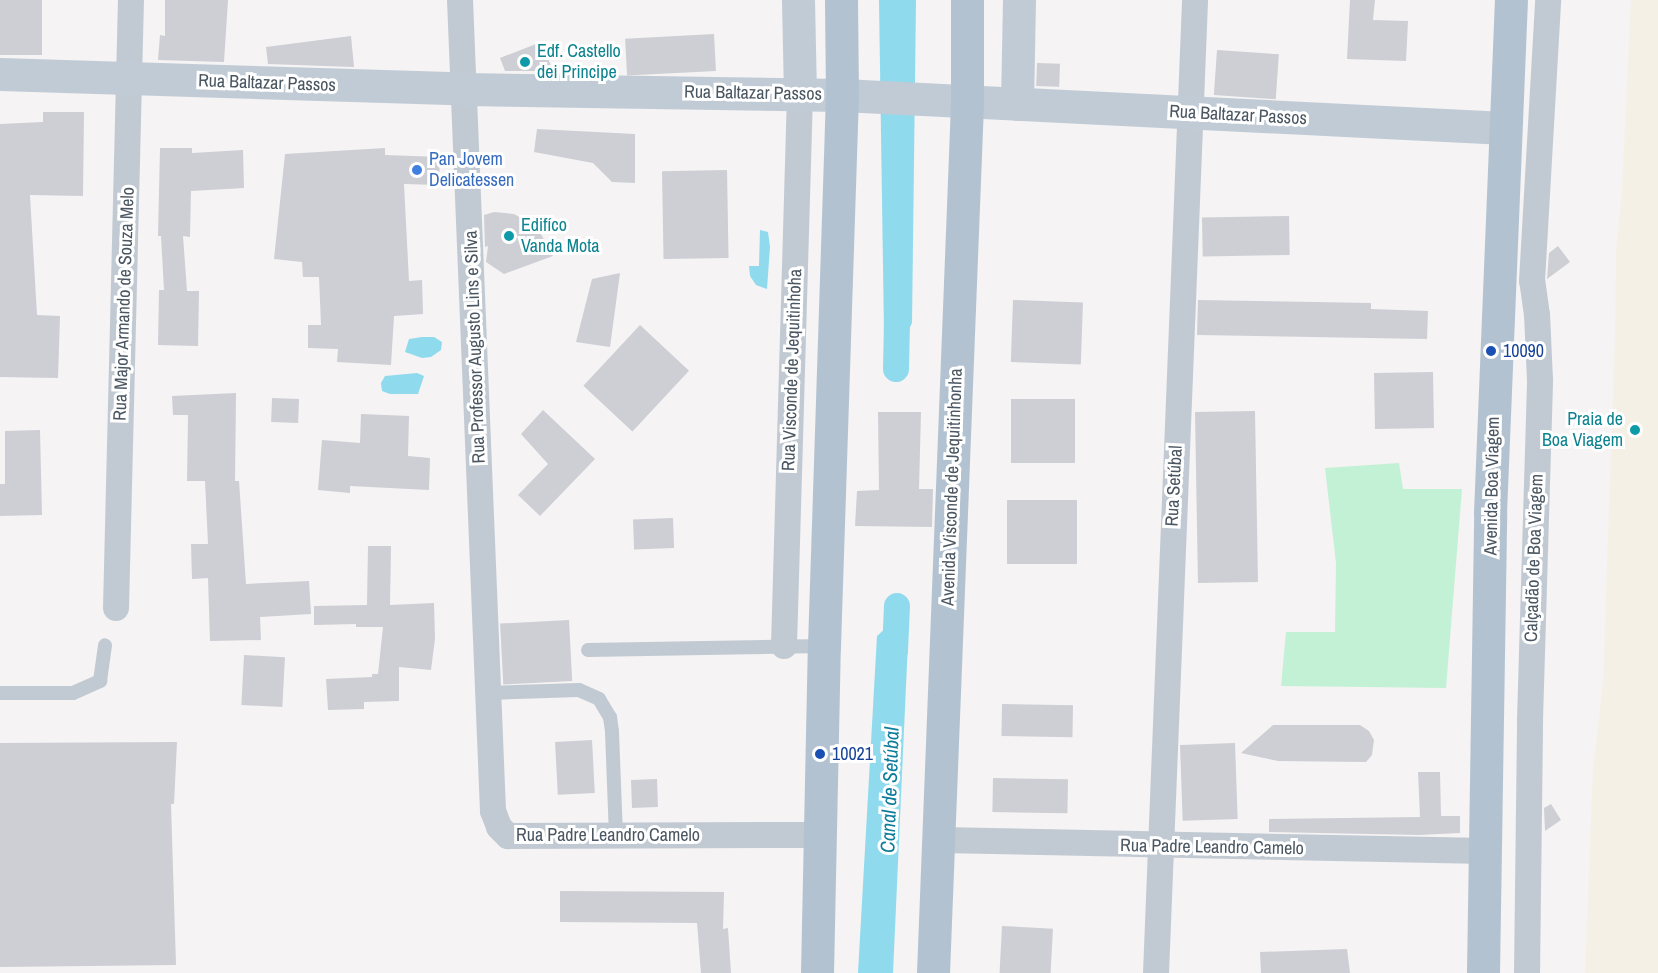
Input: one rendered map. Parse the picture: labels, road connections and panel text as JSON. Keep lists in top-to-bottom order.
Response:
{
  "streets": {
    "main road": ["Avenida Boa Viagem", "Avenida Visconde de Jequitinhonha"],
    "street": [
      "Rua Baltazar Passos",
      "Rua Major Armando de Souza Melo",
      "Rua Professor Augusto Lins e Silva",
      "Rua Visconde de Jequitinhoha",
      "Rua Setúbal",
      "Calçadão de Boa Viagem",
      "Rua Padre Leandro Camelo"
    ]
  },
  "crossings": [
    ["Rua Baltazar Passos", "Rua Major Armando de Souza Melo"],
    ["Rua Baltazar Passos", "Rua Professor Augusto Lins e Silva"],
    ["Rua Baltazar Passos", "Rua Visconde de Jequitinhoha"],
    ["Rua Baltazar Passos", "Rua Setúbal"],
    ["Rua Baltazar Passos", "Avenida Boa Viagem"],
    ["Rua Baltazar Passos", "Avenida Visconde de Jequitinhonha"],
    ["Rua Professor Augusto Lins e Silva", "Rua Padre Leandro Camelo"],
    ["Rua Setúbal", "Rua Padre Leandro Camelo"],
    ["Avenida Boa Viagem", "Rua Padre Leandro Camelo"],
    ["Avenida Visconde de Jequitinhonha", "Rua Padre Leandro Camelo"]
  ],
  "water": ["Canal de Setúbal"],
  "places": [
    "Edf. Castello dei Principe",
    "Pan Jovem Delicatessen",
    "Edifíco Vanda Mota",
    "10090",
    "Praia de Boa Viagem",
    "10021"
  ]
}
